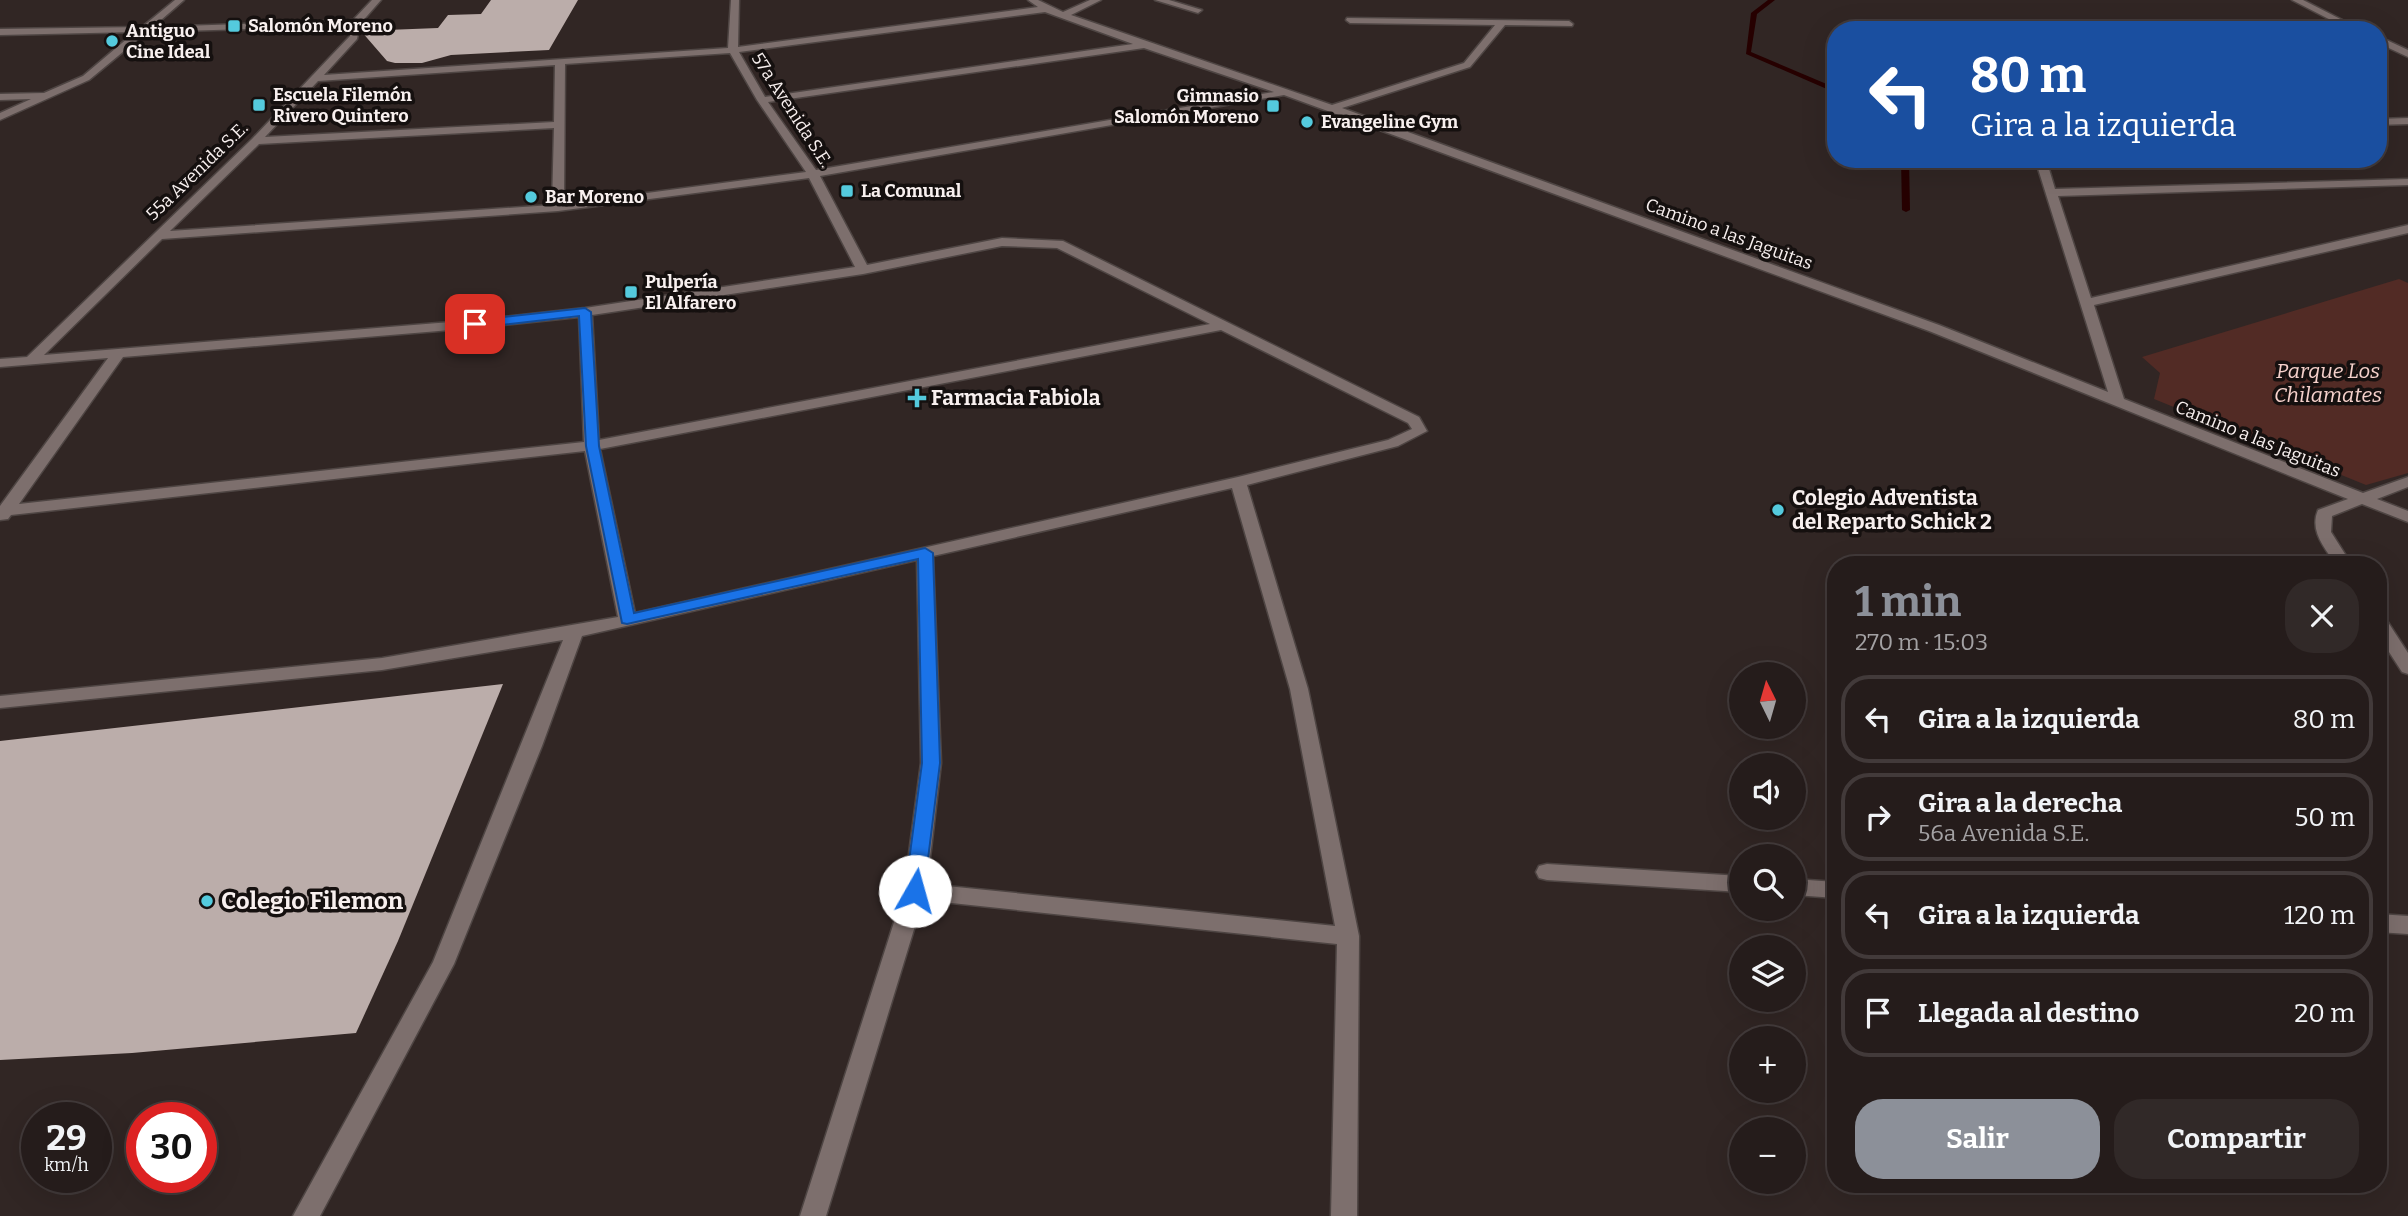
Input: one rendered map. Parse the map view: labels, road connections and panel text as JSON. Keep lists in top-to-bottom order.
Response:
{
  "streets": {
    "street": ["57a Avenida S.E.", "55a Avenida S.E.", "Camino a las Jaguitas"]
  },
  "parks": ["Parque Los Chilamates"],
  "places": {
    "transit": [
      "Salomón Moreno",
      "Escuela Filemón Rivero Quintero",
      "Gimnasio Salomón Moreno",
      "La Comunal",
      "Pulpería El Alfarero"
    ],
    "other": [
      "Antiguo Cine Ideal",
      "Evangeline Gym",
      "Bar Moreno",
      "Colegio Adventista del Reparto Schick 2",
      "Colegio Filemon"
    ],
    "health": ["Farmacia Fabiola"]
  },
  "north": "top",
  "page": {
    "turn": ["80 m", "Gira a la izquierda"],
    "heading": ["1 min", "270 m · 15:03"],
    "map_buttons": ["+", "−"],
    "list": [
      {
        "name": "Gira a la izquierda",
        "value": "80 m"
      },
      {
        "name": "Gira a la derecha",
        "note": "56a Avenida S.E.",
        "value": "50 m"
      },
      {
        "name": "Gira a la izquierda",
        "value": "120 m"
      },
      {
        "name": "Llegada al destino",
        "value": "20 m"
      }
    ],
    "buttons": ["Salir", "Compartir"],
    "speed": "29 km/h",
    "limit": "30"
  }
}
